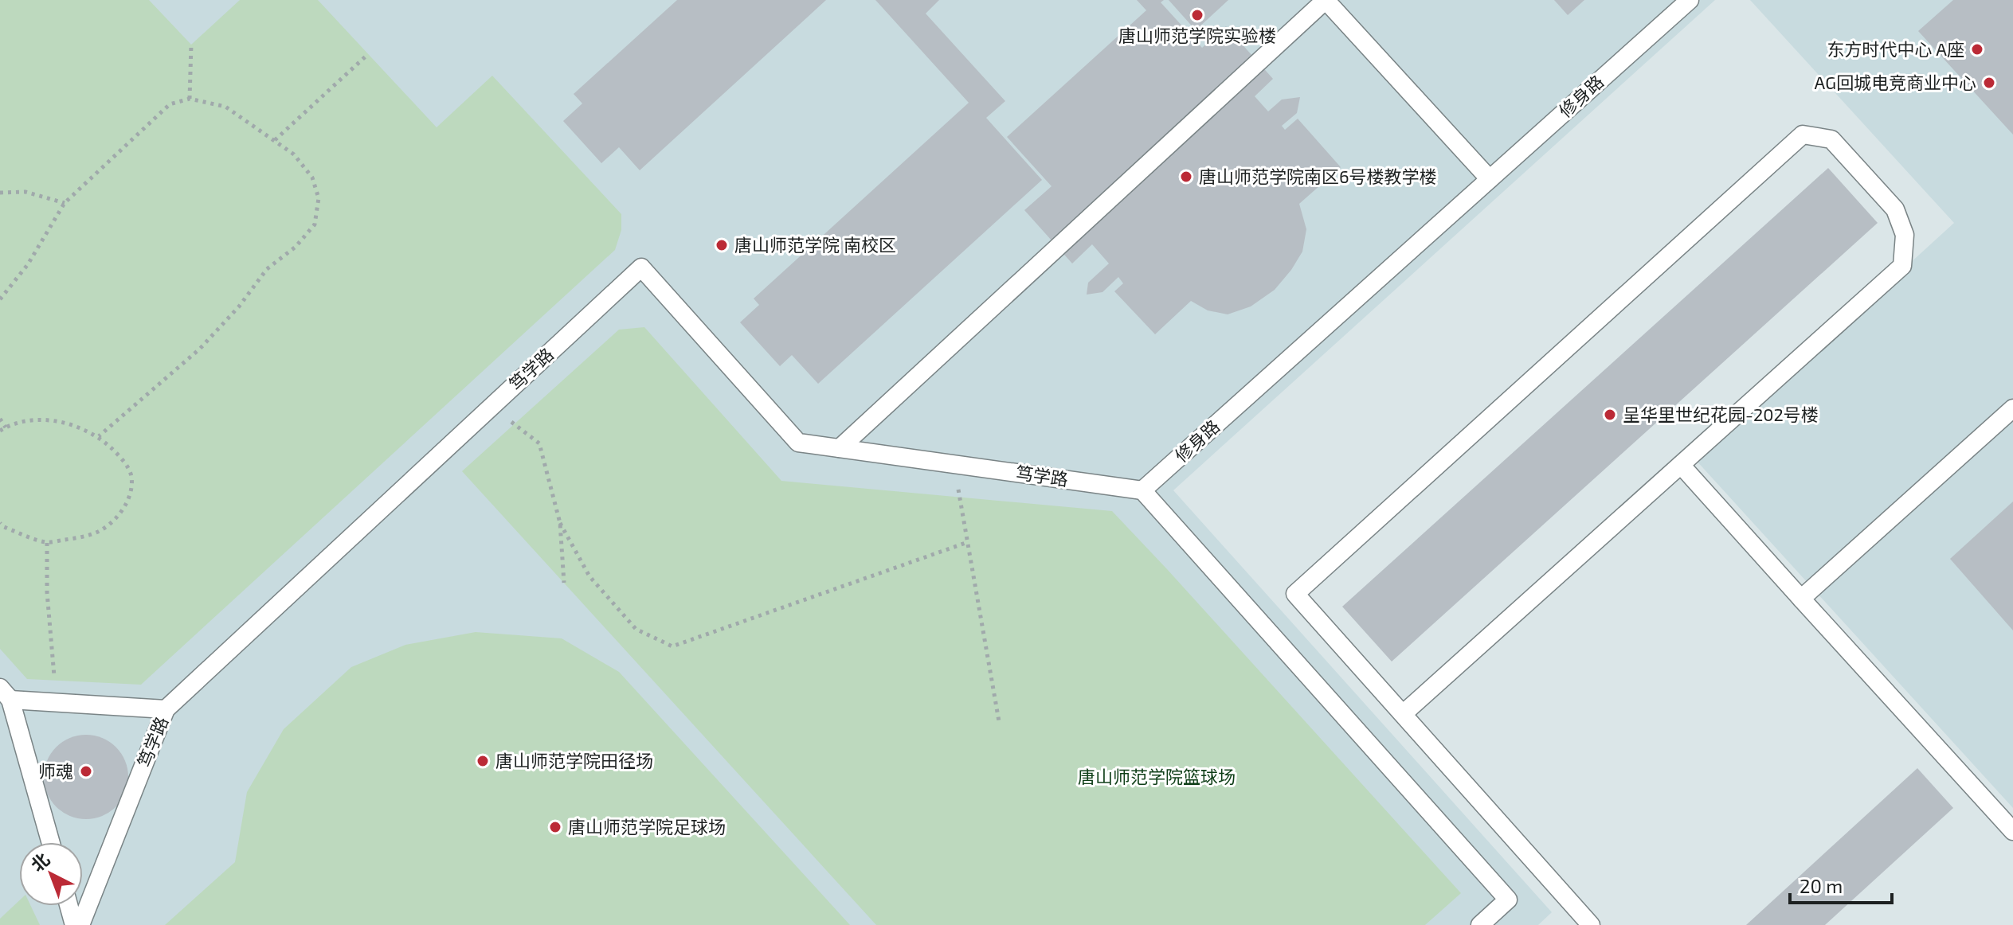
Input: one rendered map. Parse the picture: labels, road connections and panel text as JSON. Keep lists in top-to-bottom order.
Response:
{
  "streets": {
    "lane": ["修身路", "笃学路"]
  },
  "crossings": [
    ["修身路", "笃学路"]
  ],
  "parks": ["唐山师范学院篮球场"],
  "places": [
    "唐山师范学院实验楼",
    "东方时代中心 A座",
    "AG回城电竞商业中心",
    "唐山师范学院南区6号楼教学楼",
    "唐山师范学院 南校区",
    "呈华里世纪花园-202号楼",
    "唐山师范学院田径场",
    "师魂",
    "唐山师范学院足球场"
  ],
  "scale_bar": "20 m",
  "north": "top left"
}
